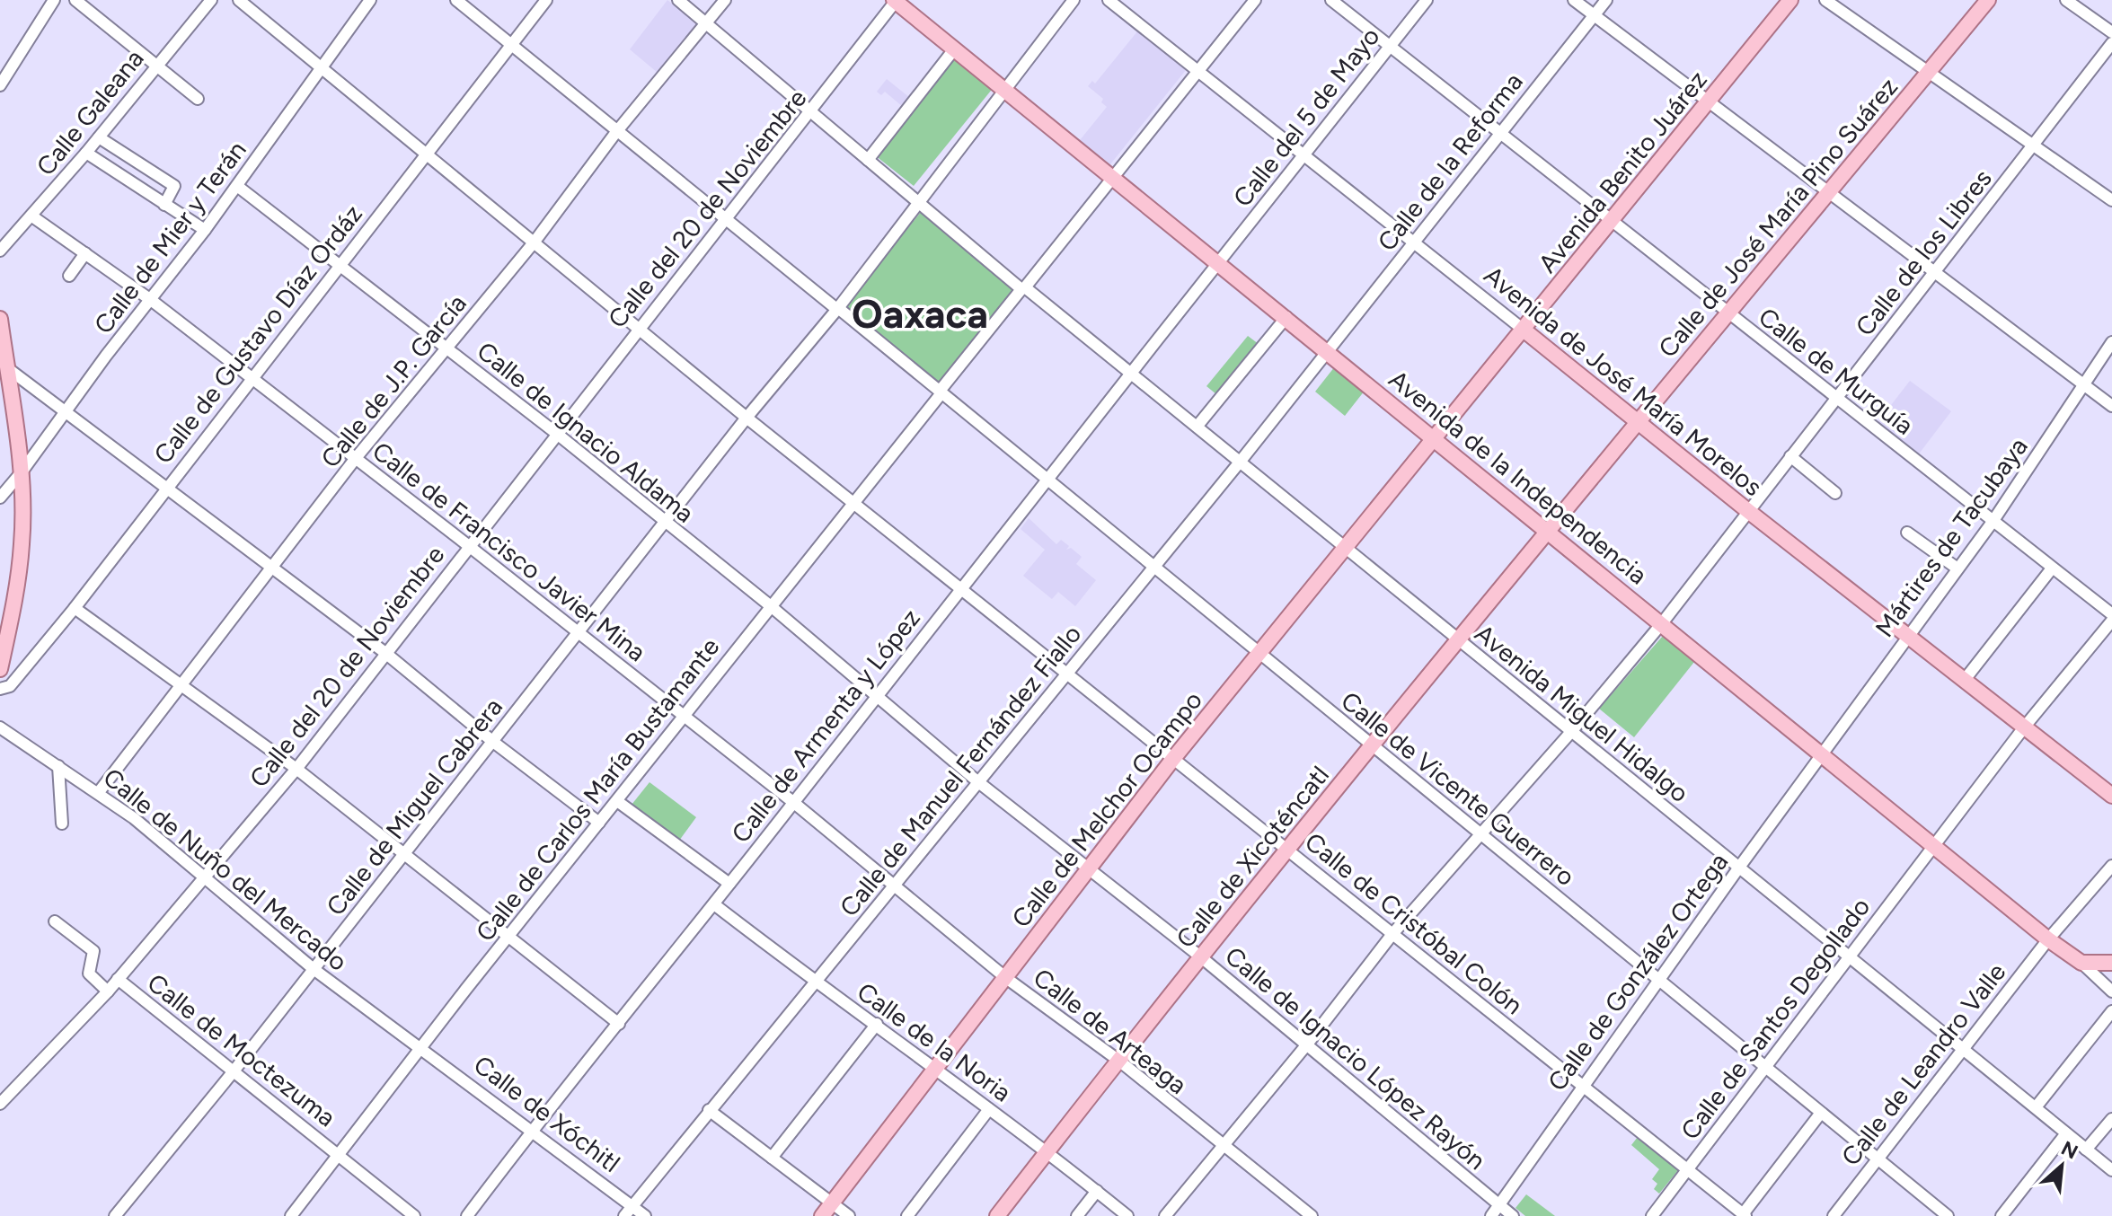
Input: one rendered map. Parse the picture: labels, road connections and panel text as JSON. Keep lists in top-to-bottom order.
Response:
{
  "streets": {
    "main road": [
      "Avenida Benito Juárez",
      "Calle de José María Pino Suárez",
      "Avenida de José María Morelos",
      "Avenida de la Independencia",
      "Calle de Melchor Ocampo",
      "Calle de Xicoténcatl"
    ],
    "street": [
      "Calle Galeana",
      "Calle del 5 de Mayo",
      "Calle de la Reforma",
      "Calle del 20 de Noviembre",
      "Calle de Mier y Terán",
      "Calle de los Libres",
      "Calle de Gustavo Díaz Ordáz",
      "Calle de Murguía",
      "Calle de J.P. García",
      "Calle de Ignacio Aldama",
      "Mártires de Tacubaya",
      "Calle de Francisco Javier Mina",
      "Avenida Miguel Hidalgo",
      "Calle de Armenta y López",
      "Calle de Manuel Fernández Fiallo",
      "Calle de Vicente Guerrero",
      "Calle de Carlos María Bustamante",
      "Calle de Miguel Cabrera",
      "Calle de Nuño del Mercado",
      "Calle de Cristóbal Colón",
      "Calle de González Ortega",
      "Calle de Santos Degollado",
      "Calle de Arteaga",
      "Calle de la Noria",
      "Calle de Moctezuma",
      "Calle de Ignacio López Rayón",
      "Calle de Leandro Valle",
      "Calle de Xóchitl"
    ]
  },
  "crossings": [
    ["Calle Galeana", "Calle de Francisco Javier Mina"],
    ["Calle del 5 de Mayo", "Calle de Murguía"],
    ["Calle del 5 de Mayo", "Avenida de José María Morelos"],
    ["Calle del 5 de Mayo", "Avenida de la Independencia"],
    ["Calle del 5 de Mayo", "Calle de Armenta y López"],
    ["Calle de la Reforma", "Calle de Murguía"],
    ["Calle de la Reforma", "Avenida de José María Morelos"],
    ["Calle de la Reforma", "Avenida de la Independencia"],
    ["Calle de la Reforma", "Calle de Manuel Fernández Fiallo"],
    ["Avenida Benito Juárez", "Calle de Murguía"],
    ["Avenida Benito Juárez", "Avenida de José María Morelos"],
    ["Avenida Benito Juárez", "Avenida de la Independencia"],
    ["Avenida Benito Juárez", "Calle de Melchor Ocampo"],
    ["Calle del 20 de Noviembre", "Calle de Ignacio Aldama"],
    ["Calle del 20 de Noviembre", "Avenida de la Independencia"],
    ["Calle del 20 de Noviembre", "Calle de Francisco Javier Mina"],
    ["Calle del 20 de Noviembre", "Calle de Vicente Guerrero"],
    ["Calle del 20 de Noviembre", "Calle de Nuño del Mercado"],
    ["Calle del 20 de Noviembre", "Calle de Cristóbal Colón"],
    ["Calle del 20 de Noviembre", "Calle de Moctezuma"],
    ["Calle de José María Pino Suárez", "Calle de Murguía"],
    ["Calle de José María Pino Suárez", "Avenida de José María Morelos"],
    ["Calle de José María Pino Suárez", "Avenida de la Independencia"],
    ["Calle de José María Pino Suárez", "Calle de Xicoténcatl"],
    ["Calle de Mier y Terán", "Calle de Ignacio Aldama"],
    ["Calle de Mier y Terán", "Calle de Francisco Javier Mina"],
    ["Calle de Mier y Terán", "Calle de Cristóbal Colón"],
    ["Calle de los Libres", "Calle de Murguía"],
    ["Calle de los Libres", "Avenida de José María Morelos"],
    ["Calle de los Libres", "Avenida de la Independencia"],
    ["Calle de los Libres", "Avenida Miguel Hidalgo"],
    ["Calle de los Libres", "Calle de Vicente Guerrero"],
    ["Calle de los Libres", "Calle de Cristóbal Colón"],
    ["Calle de los Libres", "Calle de Arteaga"],
    ["Calle de los Libres", "Calle de Ignacio López Rayón"],
    ["Calle de Gustavo Díaz Ordáz", "Calle de Ignacio Aldama"],
    ["Calle de Gustavo Díaz Ordáz", "Calle de Francisco Javier Mina"],
    ["Calle de Gustavo Díaz Ordáz", "Calle de Vicente Guerrero"],
    ["Calle de Gustavo Díaz Ordáz", "Calle de Cristóbal Colón"],
    ["Calle de Murguía", "Mártires de Tacubaya"],
    ["Calle de J.P. García", "Calle de Ignacio Aldama"],
    ["Calle de J.P. García", "Calle de Francisco Javier Mina"],
    ["Calle de J.P. García", "Calle de Vicente Guerrero"],
    ["Calle de J.P. García", "Calle de Nuño del Mercado"],
    ["Calle de J.P. García", "Calle de Cristóbal Colón"],
    ["Avenida de José María Morelos", "Mártires de Tacubaya"],
    ["Avenida de José María Morelos", "Calle de Carlos María Bustamante"],
    ["Avenida de José María Morelos", "Calle de Santos Degollado"],
    ["Calle de Ignacio Aldama", "Calle de Carlos María Bustamante"],
    ["Calle de Ignacio Aldama", "Calle de Miguel Cabrera"],
    ["Calle de Ignacio Aldama", "Calle de Ignacio López Rayón"],
    ["Avenida de la Independencia", "Mártires de Tacubaya"],
    ["Avenida de la Independencia", "Calle de Armenta y López"],
    ["Avenida de la Independencia", "Calle de Manuel Fernández Fiallo"],
    ["Avenida de la Independencia", "Calle de Carlos María Bustamante"],
    ["Avenida de la Independencia", "Calle de Miguel Cabrera"],
    ["Avenida de la Independencia", "Calle de Melchor Ocampo"],
    ["Avenida de la Independencia", "Calle de Xicoténcatl"],
    ["Avenida de la Independencia", "Calle de González Ortega"],
    ["Avenida de la Independencia", "Calle de Santos Degollado"],
    ["Avenida de la Independencia", "Calle de Leandro Valle"],
    ["Mártires de Tacubaya", "Calle de González Ortega"],
    ["Calle de Francisco Javier Mina", "Calle de Carlos María Bustamante"],
    ["Calle de Francisco Javier Mina", "Calle de Miguel Cabrera"],
    ["Calle de Francisco Javier Mina", "Calle de Arteaga"],
    ["Avenida Miguel Hidalgo", "Calle de Armenta y López"],
    ["Avenida Miguel Hidalgo", "Calle de Manuel Fernández Fiallo"],
    ["Avenida Miguel Hidalgo", "Calle de Carlos María Bustamante"],
    ["Avenida Miguel Hidalgo", "Calle de Miguel Cabrera"],
    ["Avenida Miguel Hidalgo", "Calle de Melchor Ocampo"],
    ["Avenida Miguel Hidalgo", "Calle de Xicoténcatl"],
    ["Avenida Miguel Hidalgo", "Calle de González Ortega"],
    ["Avenida Miguel Hidalgo", "Calle de Santos Degollado"],
    ["Avenida Miguel Hidalgo", "Calle de Leandro Valle"],
    ["Calle de Armenta y López", "Calle de Vicente Guerrero"],
    ["Calle de Armenta y López", "Calle de Cristóbal Colón"],
    ["Calle de Armenta y López", "Calle de Arteaga"],
    ["Calle de Armenta y López", "Calle de la Noria"],
    ["Calle de Armenta y López", "Calle de Ignacio López Rayón"],
    ["Calle de Armenta y López", "Calle de Xóchitl"],
    ["Calle de Manuel Fernández Fiallo", "Calle de Vicente Guerrero"],
    ["Calle de Manuel Fernández Fiallo", "Calle de Cristóbal Colón"],
    ["Calle de Manuel Fernández Fiallo", "Calle de Arteaga"],
    ["Calle de Manuel Fernández Fiallo", "Calle de la Noria"],
    ["Calle de Manuel Fernández Fiallo", "Calle de Ignacio López Rayón"],
    ["Calle de Manuel Fernández Fiallo", "Calle de Xóchitl"],
    ["Calle de Vicente Guerrero", "Calle de Carlos María Bustamante"],
    ["Calle de Vicente Guerrero", "Calle de Miguel Cabrera"],
    ["Calle de Vicente Guerrero", "Calle de Melchor Ocampo"],
    ["Calle de Vicente Guerrero", "Calle de Xicoténcatl"],
    ["Calle de Vicente Guerrero", "Calle de González Ortega"],
    ["Calle de Vicente Guerrero", "Calle de Santos Degollado"],
    ["Calle de Vicente Guerrero", "Calle de Leandro Valle"],
    ["Calle de Carlos María Bustamante", "Calle de Nuño del Mercado"],
    ["Calle de Carlos María Bustamante", "Calle de Cristóbal Colón"],
    ["Calle de Carlos María Bustamante", "Calle de Arteaga"],
    ["Calle de Carlos María Bustamante", "Calle de Moctezuma"],
    ["Calle de Carlos María Bustamante", "Calle de Ignacio López Rayón"],
    ["Calle de Carlos María Bustamante", "Calle de Xóchitl"],
    ["Calle de Miguel Cabrera", "Calle de Nuño del Mercado"],
    ["Calle de Miguel Cabrera", "Calle de Cristóbal Colón"],
    ["Calle de Miguel Cabrera", "Calle de Moctezuma"],
    ["Calle de Melchor Ocampo", "Calle de Cristóbal Colón"],
    ["Calle de Melchor Ocampo", "Calle de Arteaga"],
    ["Calle de Melchor Ocampo", "Calle de la Noria"],
    ["Calle de Melchor Ocampo", "Calle de Ignacio López Rayón"],
    ["Calle de Xicoténcatl", "Calle de Cristóbal Colón"],
    ["Calle de Xicoténcatl", "Calle de Arteaga"],
    ["Calle de Xicoténcatl", "Calle de la Noria"],
    ["Calle de Xicoténcatl", "Calle de Ignacio López Rayón"],
    ["Calle de Nuño del Mercado", "Calle de Xóchitl"],
    ["Calle de Cristóbal Colón", "Calle de González Ortega"],
    ["Calle de Cristóbal Colón", "Calle de Santos Degollado"],
    ["Calle de González Ortega", "Calle de Ignacio López Rayón"]
  ],
  "districts": ["Oaxaca"],
  "north": "top right"
}
